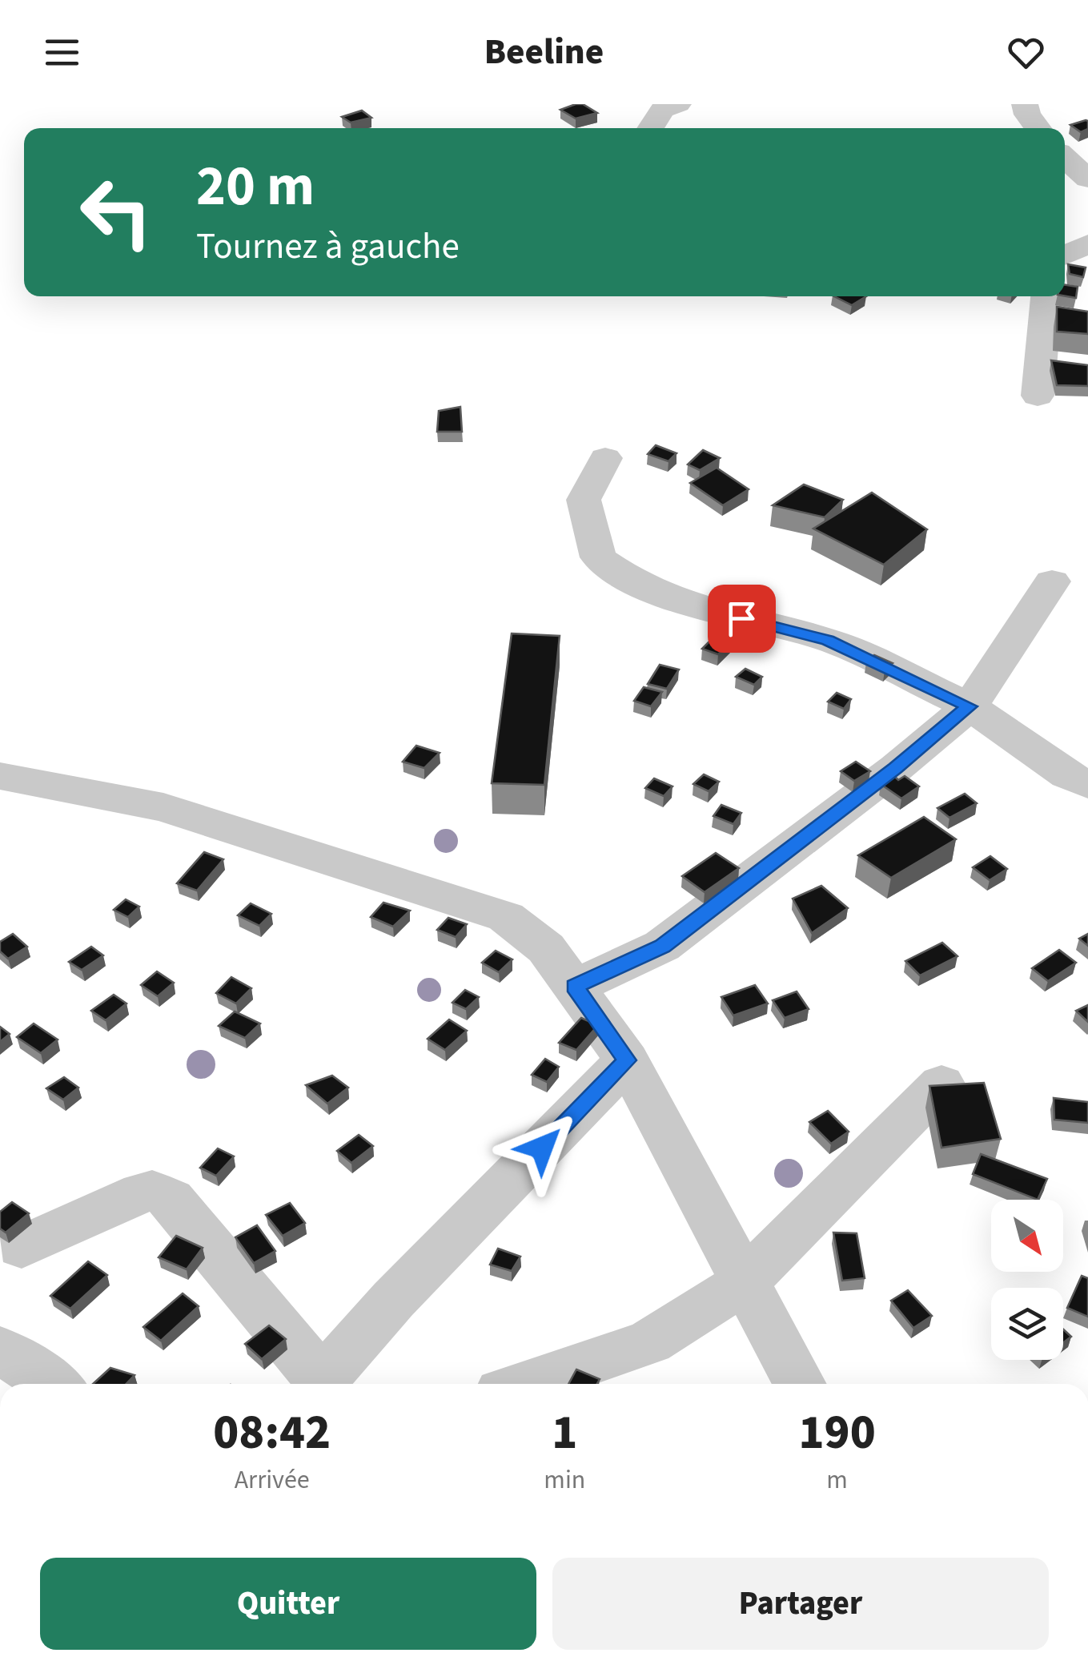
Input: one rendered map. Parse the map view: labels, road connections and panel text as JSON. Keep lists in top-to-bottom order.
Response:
{
  "north": "bottom right",
  "page": {
    "header": "Beeline",
    "turn": ["20 m", "Tournez à gauche"],
    "eta": [
      "08:42",
      "Arrivée",
      "1",
      "min",
      "190",
      "m"
    ],
    "buttons": ["Quitter", "Partager"]
  }
}
